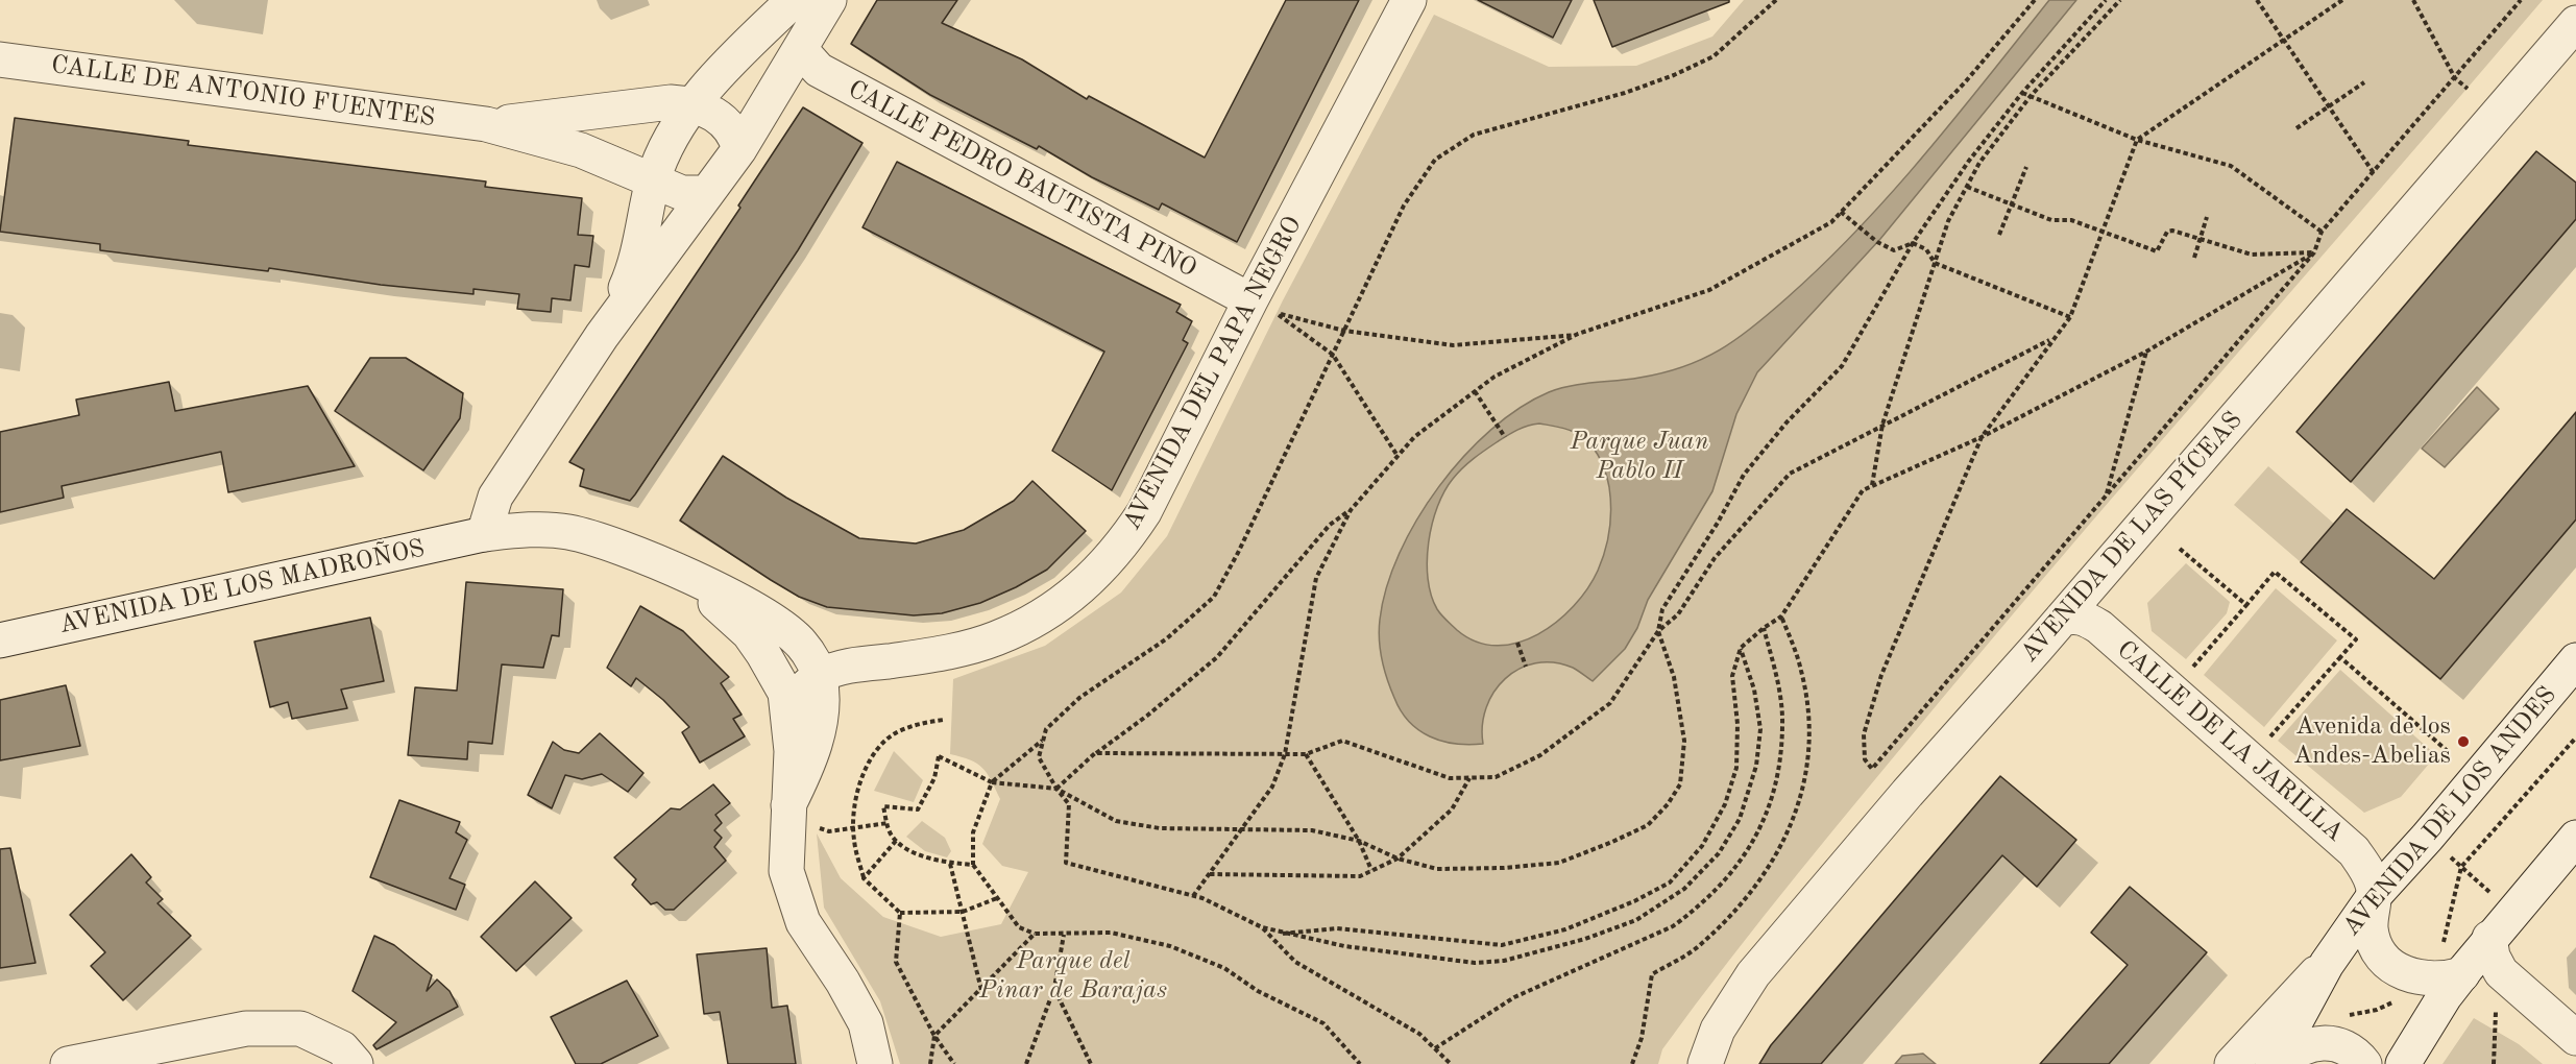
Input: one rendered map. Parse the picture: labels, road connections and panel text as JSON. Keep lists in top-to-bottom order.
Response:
{
  "streets": {
    "street": [
      "CALLE DE ANTONIO FUENTES",
      "CALLE PEDRO BAUTISTA PINO",
      "AVENIDA DEL PAPA NEGRO",
      "AVENIDA DE LAS PÍCEAS",
      "AVENIDA DE LOS MADROÑOS",
      "CALLE DE LA JARILLA",
      "AVENIDA DE LOS ANDES"
    ]
  },
  "crossings": [
    ["CALLE PEDRO BAUTISTA PINO", "AVENIDA DEL PAPA NEGRO"],
    ["AVENIDA DE LAS PÍCEAS", "CALLE DE LA JARILLA"],
    ["CALLE DE LA JARILLA", "AVENIDA DE LOS ANDES"]
  ],
  "parks": ["Parque Juan Pablo II", "Parque del Pinar de Barajas"],
  "places": ["Avenida de los Andes-Abelias"]
}
